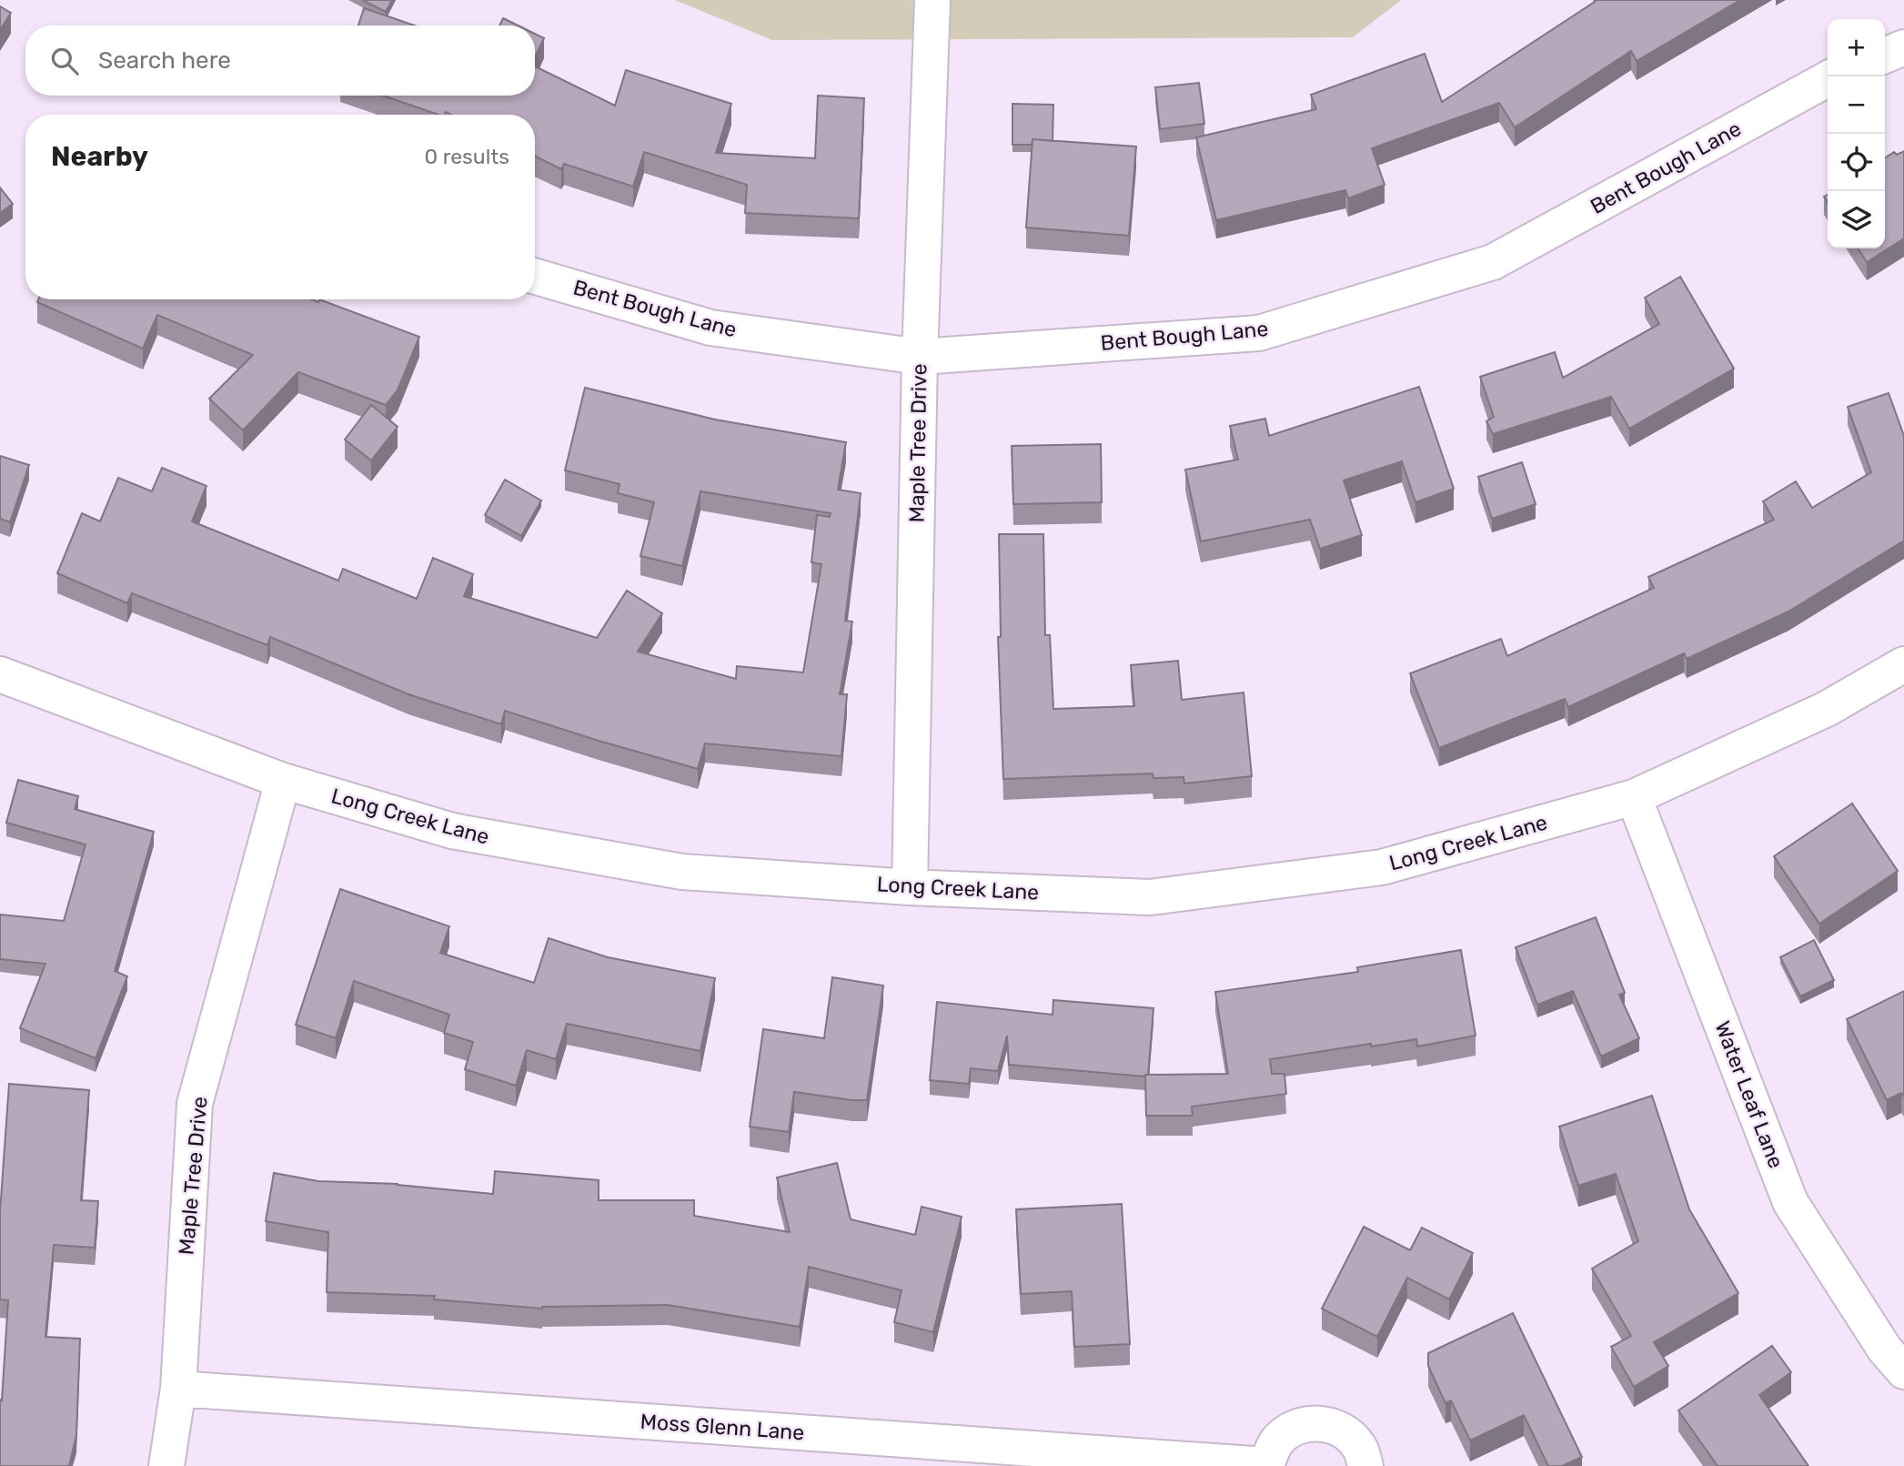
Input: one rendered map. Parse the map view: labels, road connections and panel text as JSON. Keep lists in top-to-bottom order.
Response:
{
  "streets": {
    "street": [
      "Bent Bough Lane",
      "Maple Tree Drive",
      "Long Creek Lane",
      "Water Leaf Lane",
      "Moss Glenn Lane"
    ]
  },
  "crossings": [
    ["Bent Bough Lane", "Maple Tree Drive"],
    ["Maple Tree Drive", "Long Creek Lane"],
    ["Maple Tree Drive", "Moss Glenn Lane"],
    ["Long Creek Lane", "Water Leaf Lane"]
  ],
  "page": {
    "map_buttons": ["+", "−"],
    "search": "Search here",
    "heading": ["Nearby", "0 results"]
  }
}
